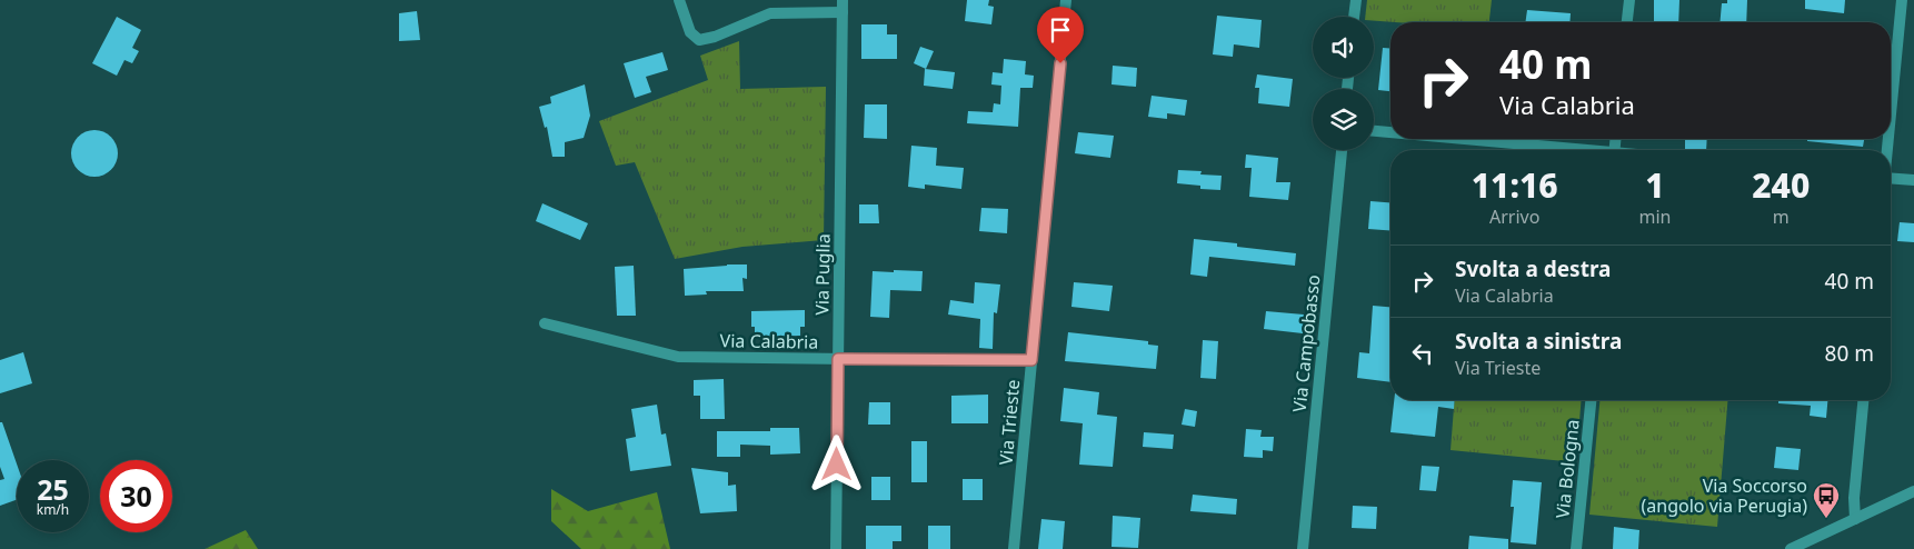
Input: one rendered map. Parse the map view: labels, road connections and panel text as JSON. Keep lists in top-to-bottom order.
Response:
{
  "streets": {
    "street": [
      "Via Puglia",
      "Via Calabria",
      "Via Campobasso",
      "Via Trieste",
      "Via Bologna"
    ]
  },
  "crossings": [
    ["Via Puglia", "Via Calabria"],
    ["Via Calabria", "Via Trieste"]
  ],
  "places": {
    "bus stop": ["Via Soccorso (angolo via Perugia)"]
  },
  "page": {
    "turn": ["40 m", "Via Calabria"],
    "eta": [
      "11:16",
      "Arrivo",
      "1",
      "min",
      "240",
      "m"
    ],
    "list": [
      {
        "name": "Svolta a destra",
        "note": "Via Calabria",
        "value": "40 m"
      },
      {
        "name": "Svolta a sinistra",
        "note": "Via Trieste",
        "value": "80 m"
      }
    ],
    "speed": "25 km/h",
    "limit": "30"
  }
}
